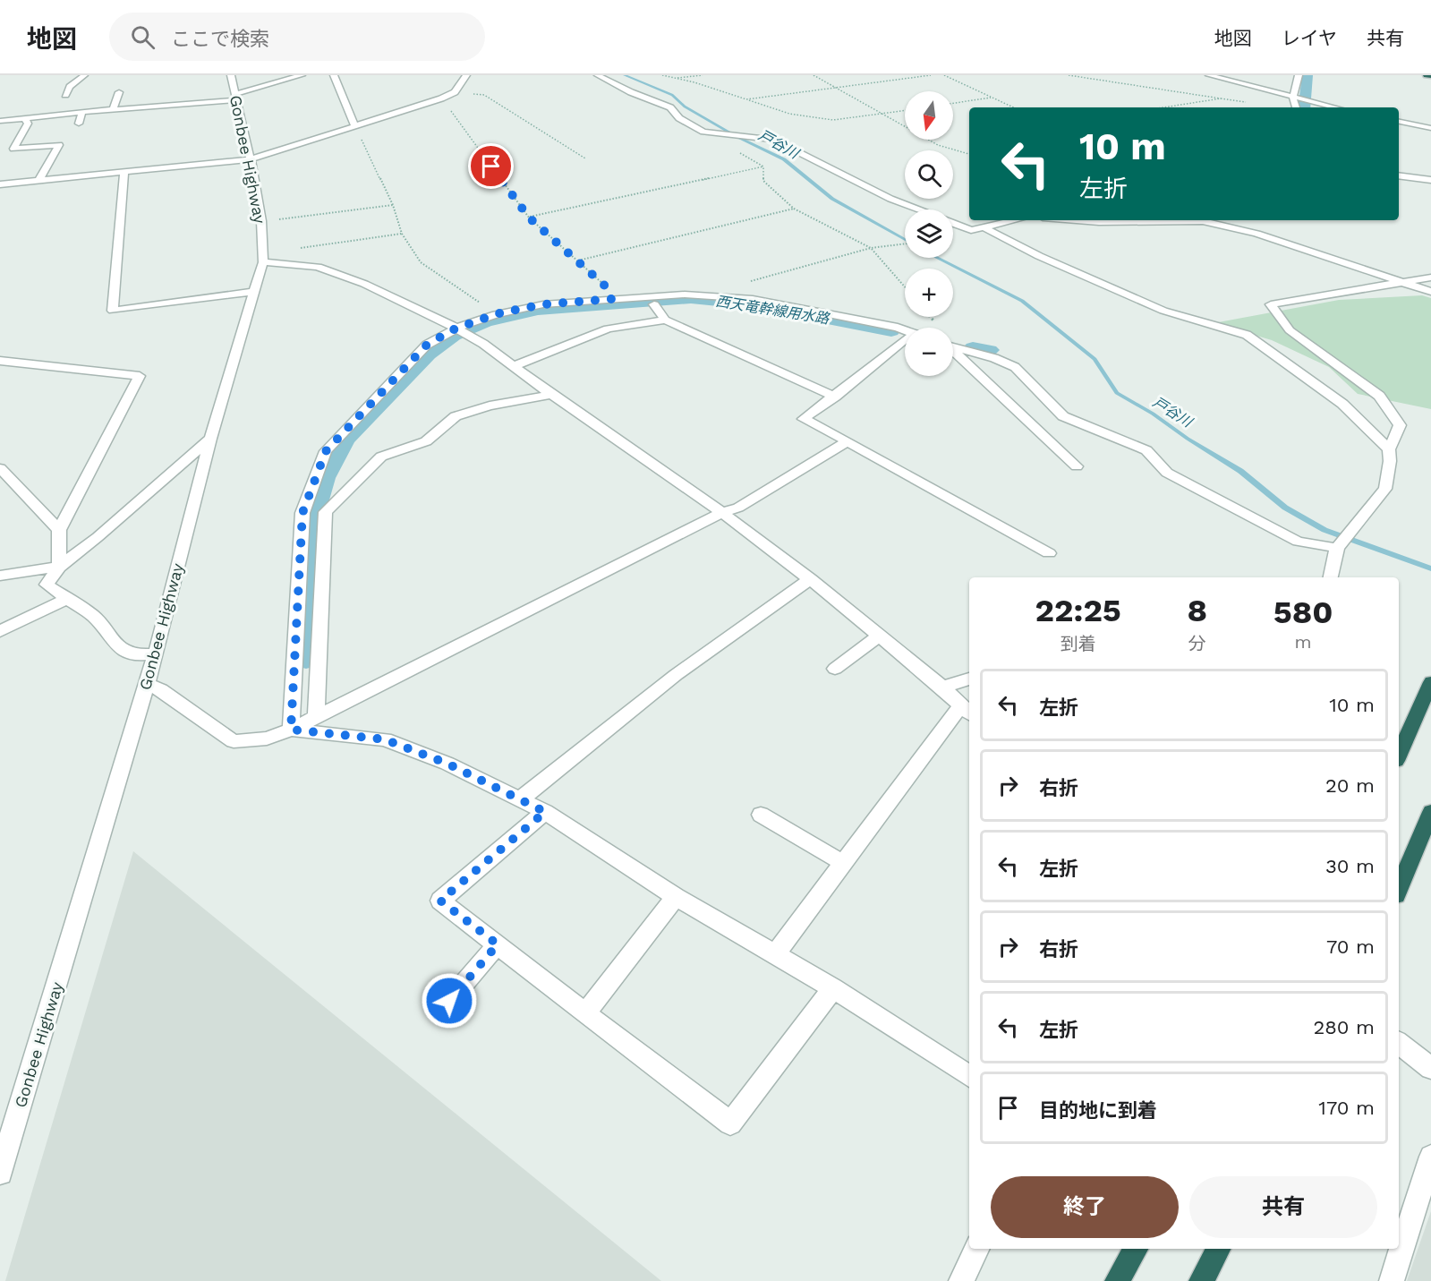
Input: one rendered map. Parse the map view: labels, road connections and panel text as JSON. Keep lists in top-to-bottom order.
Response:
{
  "streets": {
    "street": ["Gonbee Highway"]
  },
  "water": ["戸谷川", "西天竜幹線用水路"],
  "north": "bottom",
  "page": {
    "header": "地図",
    "search": "ここで検索",
    "nav": ["地図", "レイヤ", "共有"],
    "map_buttons": ["+", "−"],
    "turn": ["10 m", "左折"],
    "eta": [
      "22:25",
      "到着",
      "8",
      "分",
      "580",
      "m"
    ],
    "list": [
      {
        "name": "左折",
        "value": "10 m"
      },
      {
        "name": "右折",
        "value": "20 m"
      },
      {
        "name": "左折",
        "value": "30 m"
      },
      {
        "name": "右折",
        "value": "70 m"
      },
      {
        "name": "左折",
        "value": "280 m"
      },
      {
        "name": "目的地に到着",
        "value": "170 m"
      }
    ],
    "buttons": ["終了", "共有"]
  }
}
